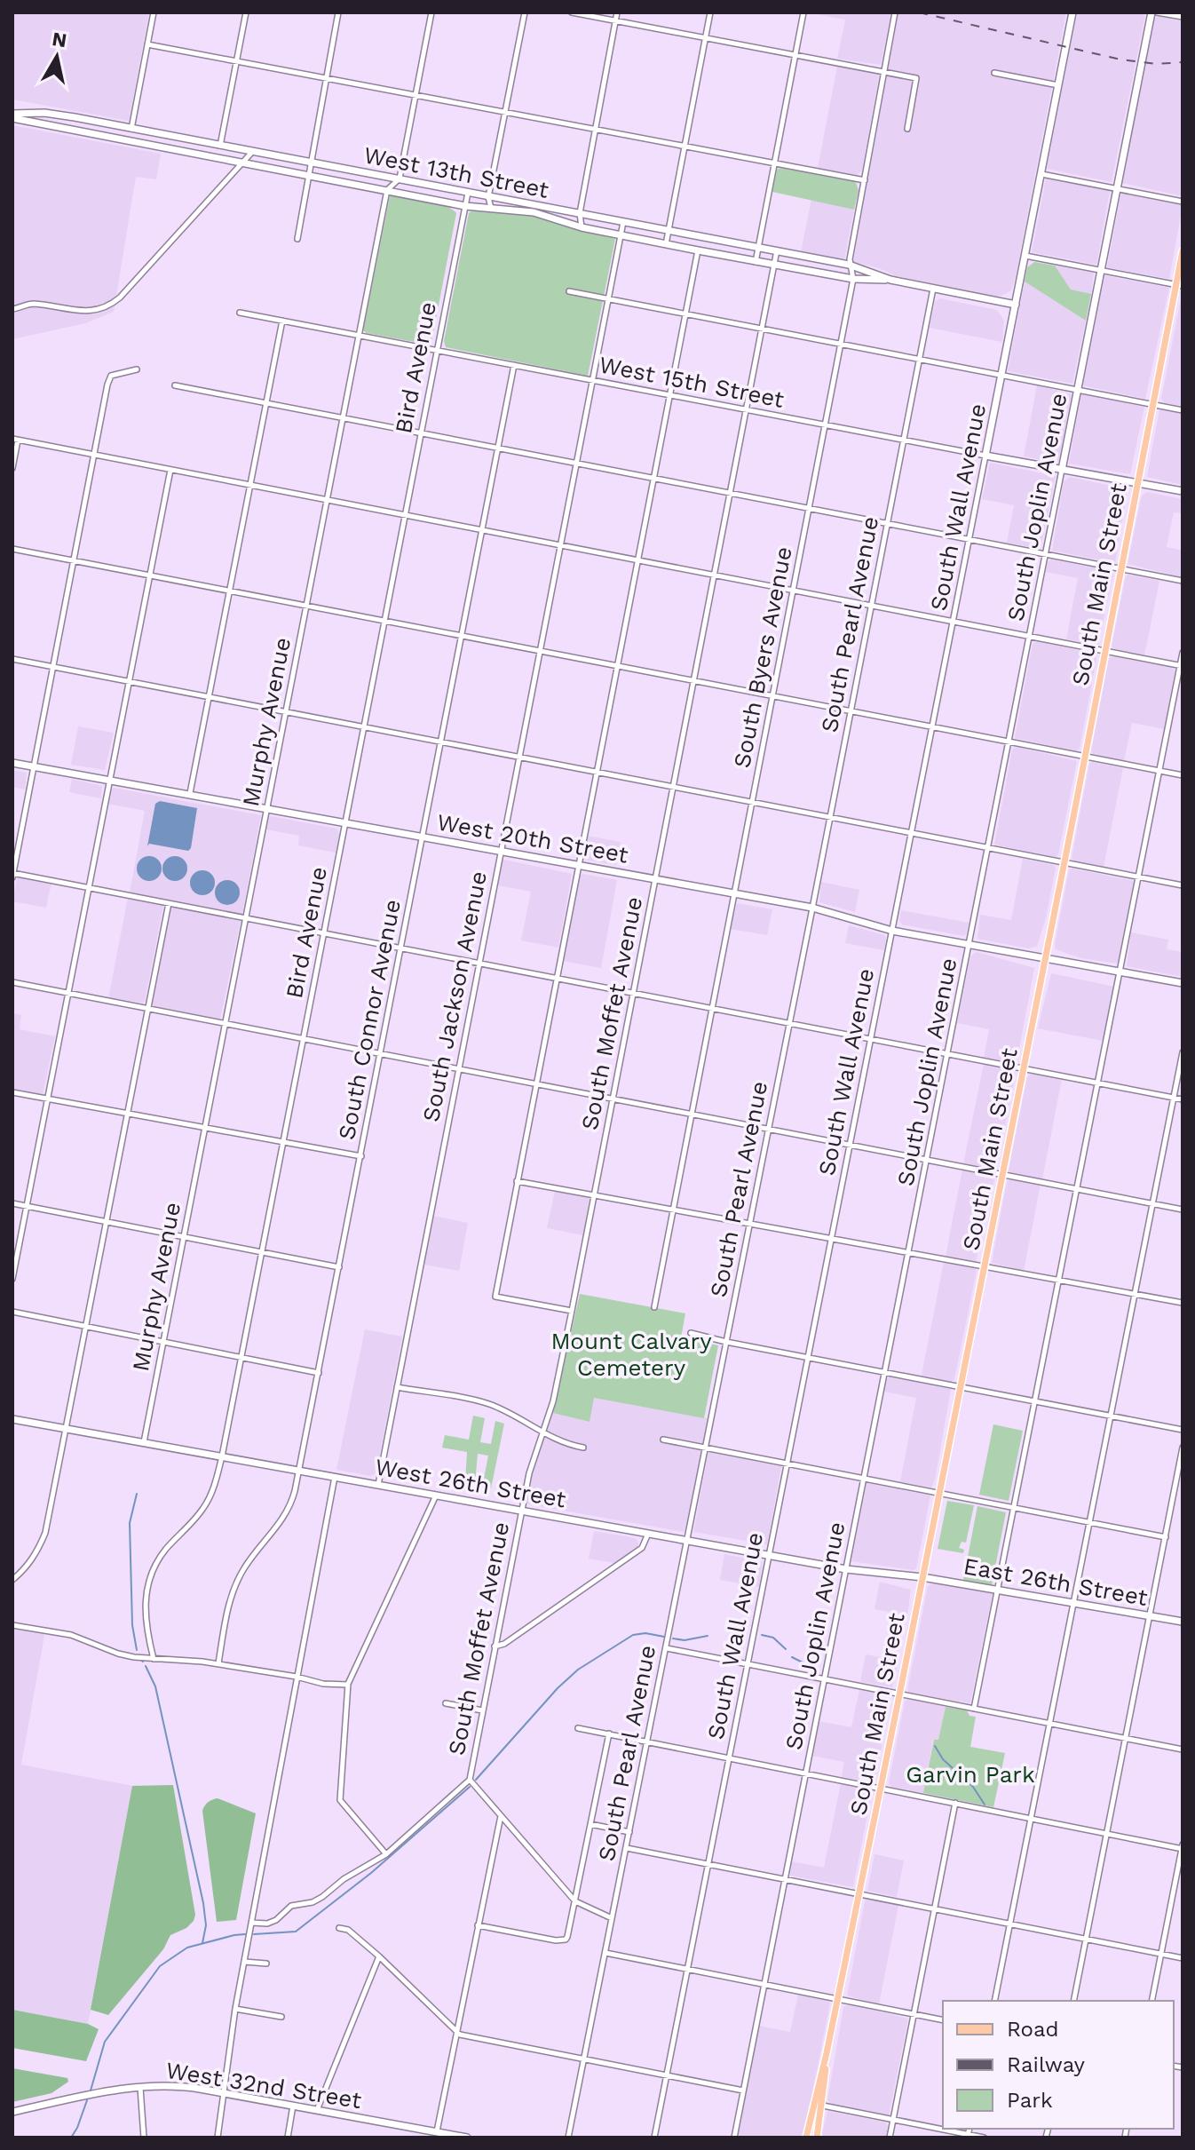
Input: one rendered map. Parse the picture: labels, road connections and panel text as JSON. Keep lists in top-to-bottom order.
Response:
{
  "streets": {
    "main road": ["South Main Street"],
    "street": [
      "West 13th Street",
      "Bird Avenue",
      "West 15th Street",
      "South Wall Avenue",
      "South Joplin Avenue",
      "South Pearl Avenue",
      "South Byers Avenue",
      "Murphy Avenue",
      "West 20th Street",
      "South Jackson Avenue",
      "South Moffet Avenue",
      "South Connor Avenue",
      "West 26th Street",
      "East 26th Street",
      "West 32nd Street"
    ]
  },
  "crossings": [
    ["West 13th Street", "Bird Avenue"],
    ["West 13th Street", "South Wall Avenue"],
    ["West 13th Street", "South Pearl Avenue"],
    ["West 13th Street", "South Byers Avenue"],
    ["West 13th Street", "Murphy Avenue"],
    ["West 13th Street", "South Jackson Avenue"],
    ["West 13th Street", "South Moffet Avenue"],
    ["Bird Avenue", "West 15th Street"],
    ["Bird Avenue", "West 20th Street"],
    ["Bird Avenue", "West 26th Street"],
    ["West 15th Street", "South Wall Avenue"],
    ["West 15th Street", "South Joplin Avenue"],
    ["West 15th Street", "South Main Street"],
    ["West 15th Street", "South Pearl Avenue"],
    ["West 15th Street", "South Byers Avenue"],
    ["West 15th Street", "Murphy Avenue"],
    ["West 15th Street", "South Jackson Avenue"],
    ["West 15th Street", "South Moffet Avenue"],
    ["West 15th Street", "South Connor Avenue"],
    ["South Wall Avenue", "West 20th Street"],
    ["South Wall Avenue", "West 26th Street"],
    ["South Joplin Avenue", "West 20th Street"],
    ["South Joplin Avenue", "West 26th Street"],
    ["South Main Street", "West 20th Street"],
    ["South Main Street", "West 26th Street"],
    ["South Main Street", "East 26th Street"],
    ["South Pearl Avenue", "West 20th Street"],
    ["South Pearl Avenue", "West 26th Street"],
    ["South Byers Avenue", "West 20th Street"],
    ["Murphy Avenue", "West 20th Street"],
    ["Murphy Avenue", "West 26th Street"],
    ["West 20th Street", "South Jackson Avenue"],
    ["West 20th Street", "South Moffet Avenue"],
    ["West 20th Street", "South Connor Avenue"],
    ["South Jackson Avenue", "West 26th Street"],
    ["South Moffet Avenue", "West 26th Street"],
    ["South Connor Avenue", "West 26th Street"],
    ["West 26th Street", "East 26th Street"]
  ],
  "parks": ["Mount Calvary Cemetery", "Garvin Park"],
  "legend": ["Road", "Railway", "Park"],
  "north": "top"
}
